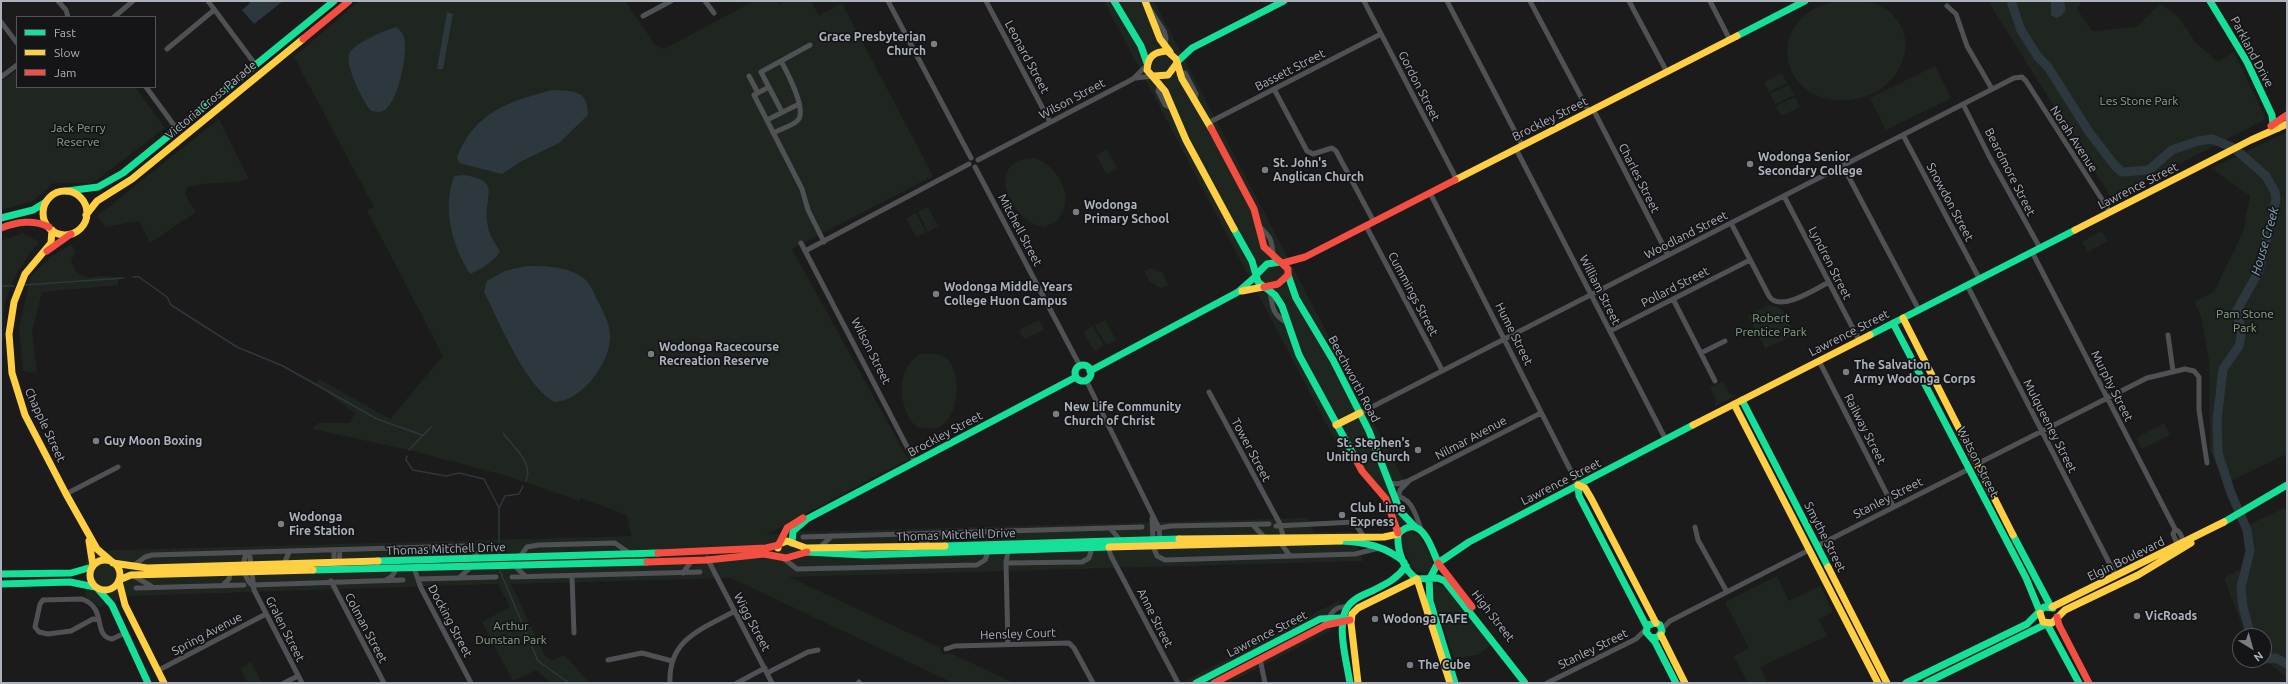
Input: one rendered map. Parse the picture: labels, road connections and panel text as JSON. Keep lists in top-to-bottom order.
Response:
{
  "streets": {
    "main road": [
      "Parkland Drive",
      "Victoria Cross Parade",
      "Brockley Street",
      "Lawrence Street",
      "Hume Street",
      "Beechworth Road",
      "Chapple Street",
      "Watson Street",
      "Thomas Mitchell Drive",
      "Smythe Street",
      "Elgin Boulevard",
      "High Street"
    ],
    "street": [
      "Leonard Street",
      "Bassett Street",
      "Gordon Street",
      "Wilson Street",
      "Norah Avenue",
      "Beardmore Street",
      "Charles Street",
      "Snowdon Street",
      "Mitchell Street",
      "Woodland Street",
      "Lyndren Street",
      "Pollard Street",
      "William Street",
      "Cummings Street",
      "Murphy Street",
      "Mulqueeney Street",
      "Railway Street",
      "Nilmar Avenue",
      "Tower Street",
      "Stanley Street",
      "Anne Street",
      "Docking Street",
      "Wigg Street",
      "Colman Street",
      "Gralen Street",
      "Spring Avenue",
      "Hensley Court"
    ]
  },
  "crossings": [
    ["Parkland Drive", "Lawrence Street"],
    ["Leonard Street", "Wilson Street"],
    ["Bassett Street", "Gordon Street"],
    ["Gordon Street", "Brockley Street"],
    ["Wilson Street", "Brockley Street"],
    ["Victoria Cross Parade", "Chapple Street"],
    ["Brockley Street", "Charles Street"],
    ["Brockley Street", "Mitchell Street"],
    ["Brockley Street", "William Street"],
    ["Brockley Street", "Cummings Street"],
    ["Brockley Street", "Hume Street"],
    ["Brockley Street", "Beechworth Road"],
    ["Brockley Street", "Thomas Mitchell Drive"],
    ["Norah Avenue", "Lawrence Street"],
    ["Norah Avenue", "Woodland Street"],
    ["Beardmore Street", "Lawrence Street"],
    ["Beardmore Street", "Woodland Street"],
    ["Charles Street", "Woodland Street"],
    ["Lawrence Street", "Snowdon Street"],
    ["Lawrence Street", "Lyndren Street"],
    ["Lawrence Street", "William Street"],
    ["Lawrence Street", "Hume Street"],
    ["Lawrence Street", "Murphy Street"],
    ["Lawrence Street", "Mulqueeney Street"],
    ["Lawrence Street", "Railway Street"],
    ["Lawrence Street", "Watson Street"],
    ["Lawrence Street", "Smythe Street"],
    ["Lawrence Street", "High Street"],
    ["Snowdon Street", "Woodland Street"],
    ["Woodland Street", "Lyndren Street"],
    ["Woodland Street", "William Street"],
    ["Woodland Street", "Cummings Street"],
    ["Woodland Street", "Hume Street"],
    ["Woodland Street", "Beechworth Road"],
    ["Pollard Street", "William Street"],
    ["Hume Street", "Nilmar Avenue"],
    ["Hume Street", "Stanley Street"],
    ["Beechworth Road", "Nilmar Avenue"],
    ["Beechworth Road", "Thomas Mitchell Drive"],
    ["Beechworth Road", "High Street"],
    ["Murphy Street", "Elgin Boulevard"],
    ["Chapple Street", "Thomas Mitchell Drive"],
    ["Mulqueeney Street", "Elgin Boulevard"],
    ["Railway Street", "Stanley Street"],
    ["Tower Street", "Thomas Mitchell Drive"],
    ["Watson Street", "Stanley Street"],
    ["Watson Street", "Elgin Boulevard"],
    ["Stanley Street", "Smythe Street"],
    ["Thomas Mitchell Drive", "High Street"],
    ["Thomas Mitchell Drive", "Anne Street"],
    ["Thomas Mitchell Drive", "Docking Street"],
    ["Thomas Mitchell Drive", "Wigg Street"],
    ["Thomas Mitchell Drive", "Gralen Street"],
    ["Gralen Street", "Spring Avenue"]
  ],
  "water": ["House Creek"],
  "parks": [
    "Les Stone Park",
    "Jack Perry Reserve",
    "Pam Stone Park",
    "Robert Prentice Park",
    "Arthur Dunstan Park"
  ],
  "places": [
    "Grace Presbyterian Church",
    "Wodonga Senior Secondary College",
    "St. John's Anglican Church",
    "Wodonga Primary School",
    "Wodonga Middle Years College Huon Campus",
    "Wodonga Racecourse Recreation Reserve",
    "The Salvation Army Wodonga Corps",
    "New Life Community Church of Christ",
    "Guy Moon Boxing",
    "St. Stephen's Uniting Church",
    "Club Lime Express",
    "Wodonga Fire Station",
    "VicRoads",
    "Wodonga TAFE",
    "The Cube"
  ],
  "legend": ["Fast", "Slow", "Jam"],
  "north": "bottom right"
}
